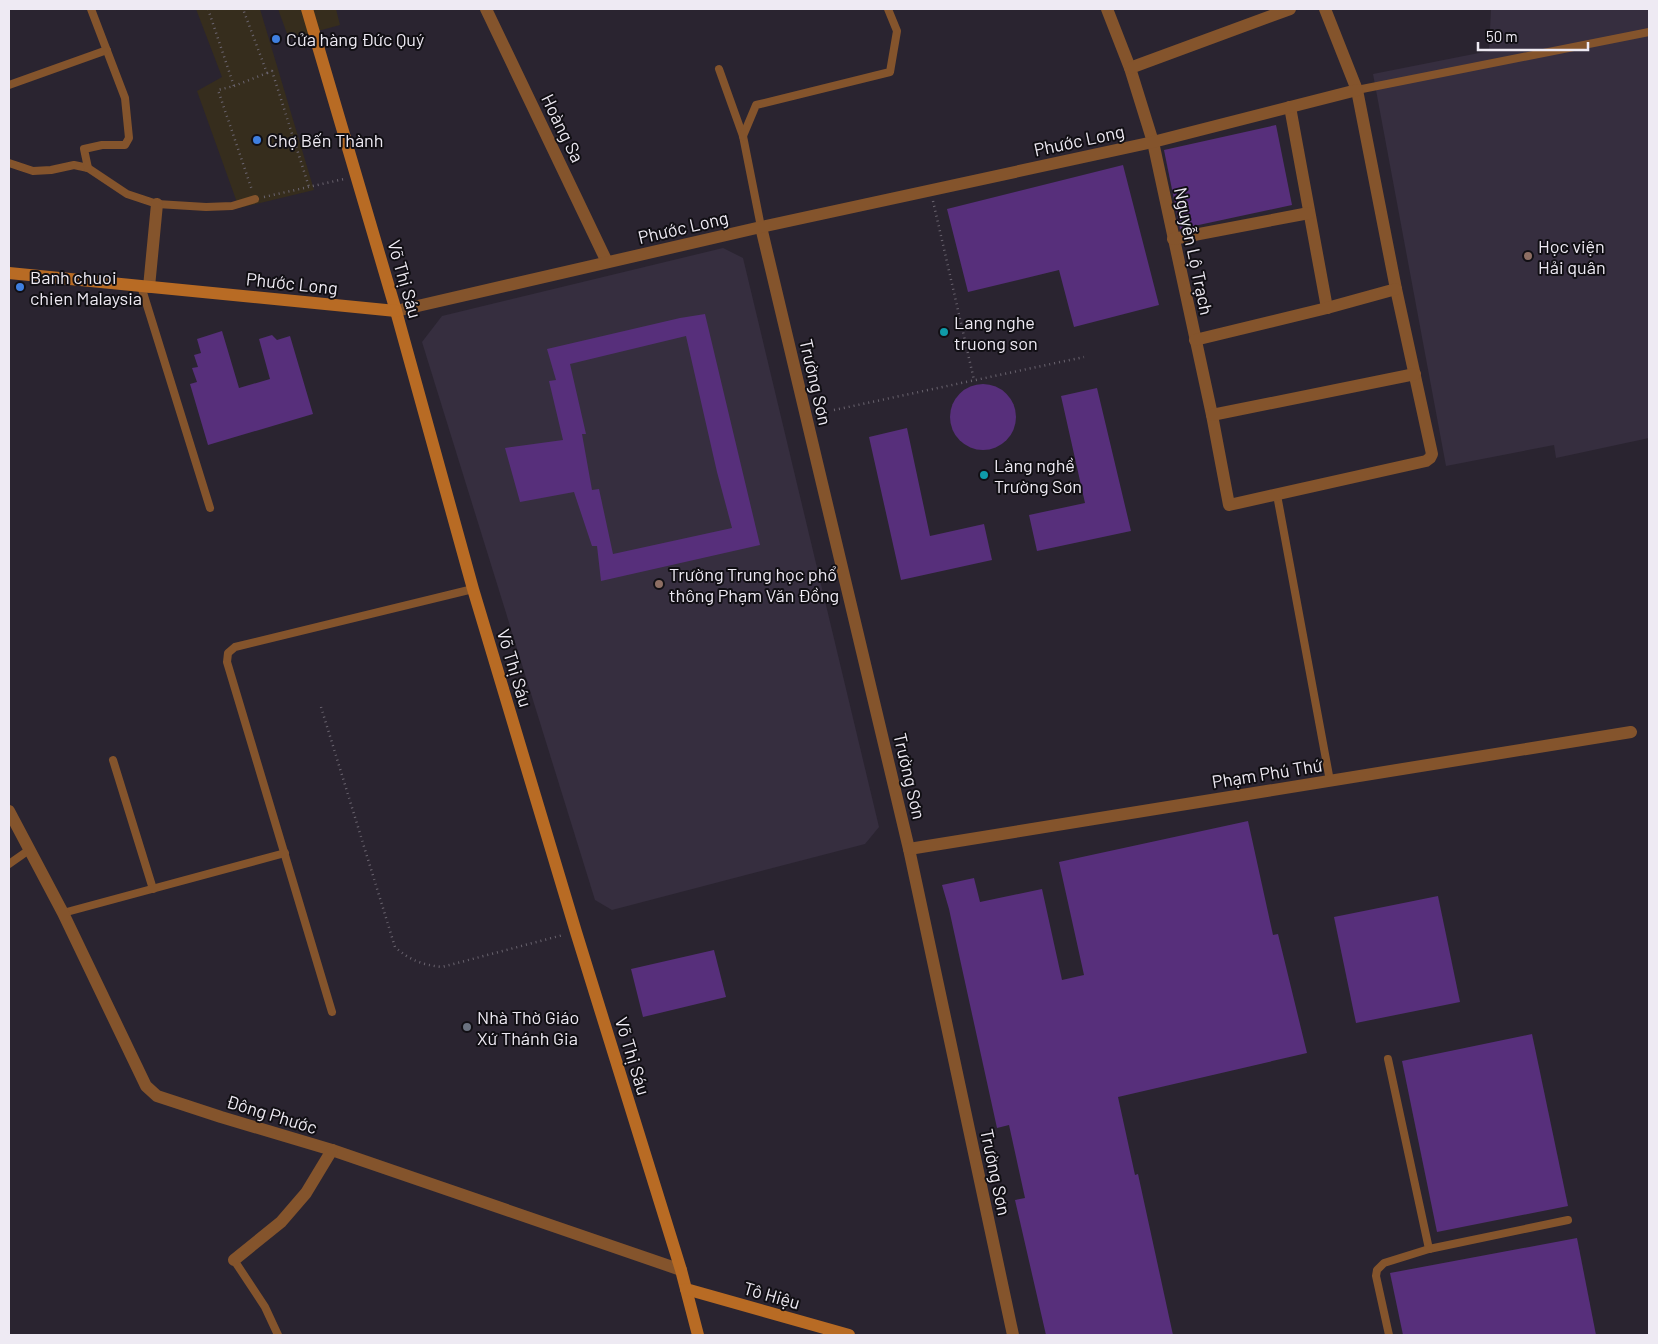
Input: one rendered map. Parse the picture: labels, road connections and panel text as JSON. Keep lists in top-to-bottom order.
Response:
{
  "streets": {
    "main road": ["Phước Long", "Võ Thị Sáu", "Tô Hiệu"],
    "street": [
      "Hoàng Sa",
      "Nguyễn Lộ Trạch",
      "Trường Sơn",
      "Phạm Phú Thứ",
      "Đông Phước"
    ]
  },
  "crossings": [
    ["Hoàng Sa", "Phước Long"],
    ["Phước Long", "Nguyễn Lộ Trạch"],
    ["Phước Long", "Võ Thị Sáu"],
    ["Phước Long", "Trường Sơn"],
    ["Võ Thị Sáu", "Đông Phước"],
    ["Võ Thị Sáu", "Tô Hiệu"],
    ["Trường Sơn", "Phạm Phú Thứ"]
  ],
  "places": [
    "Cửa hàng Đức Quý",
    "Chợ Bến Thành",
    "Học viện Hải quân",
    "Banh chuoi chien Malaysia",
    "Lang nghe truong son",
    "Làng nghề Trường Sơn",
    "Trường Trung học phổ thông Phạm Văn Đồng",
    "Nhà Thờ Giáo Xứ Thánh Gia"
  ],
  "scale_bar": "50 m"
}
